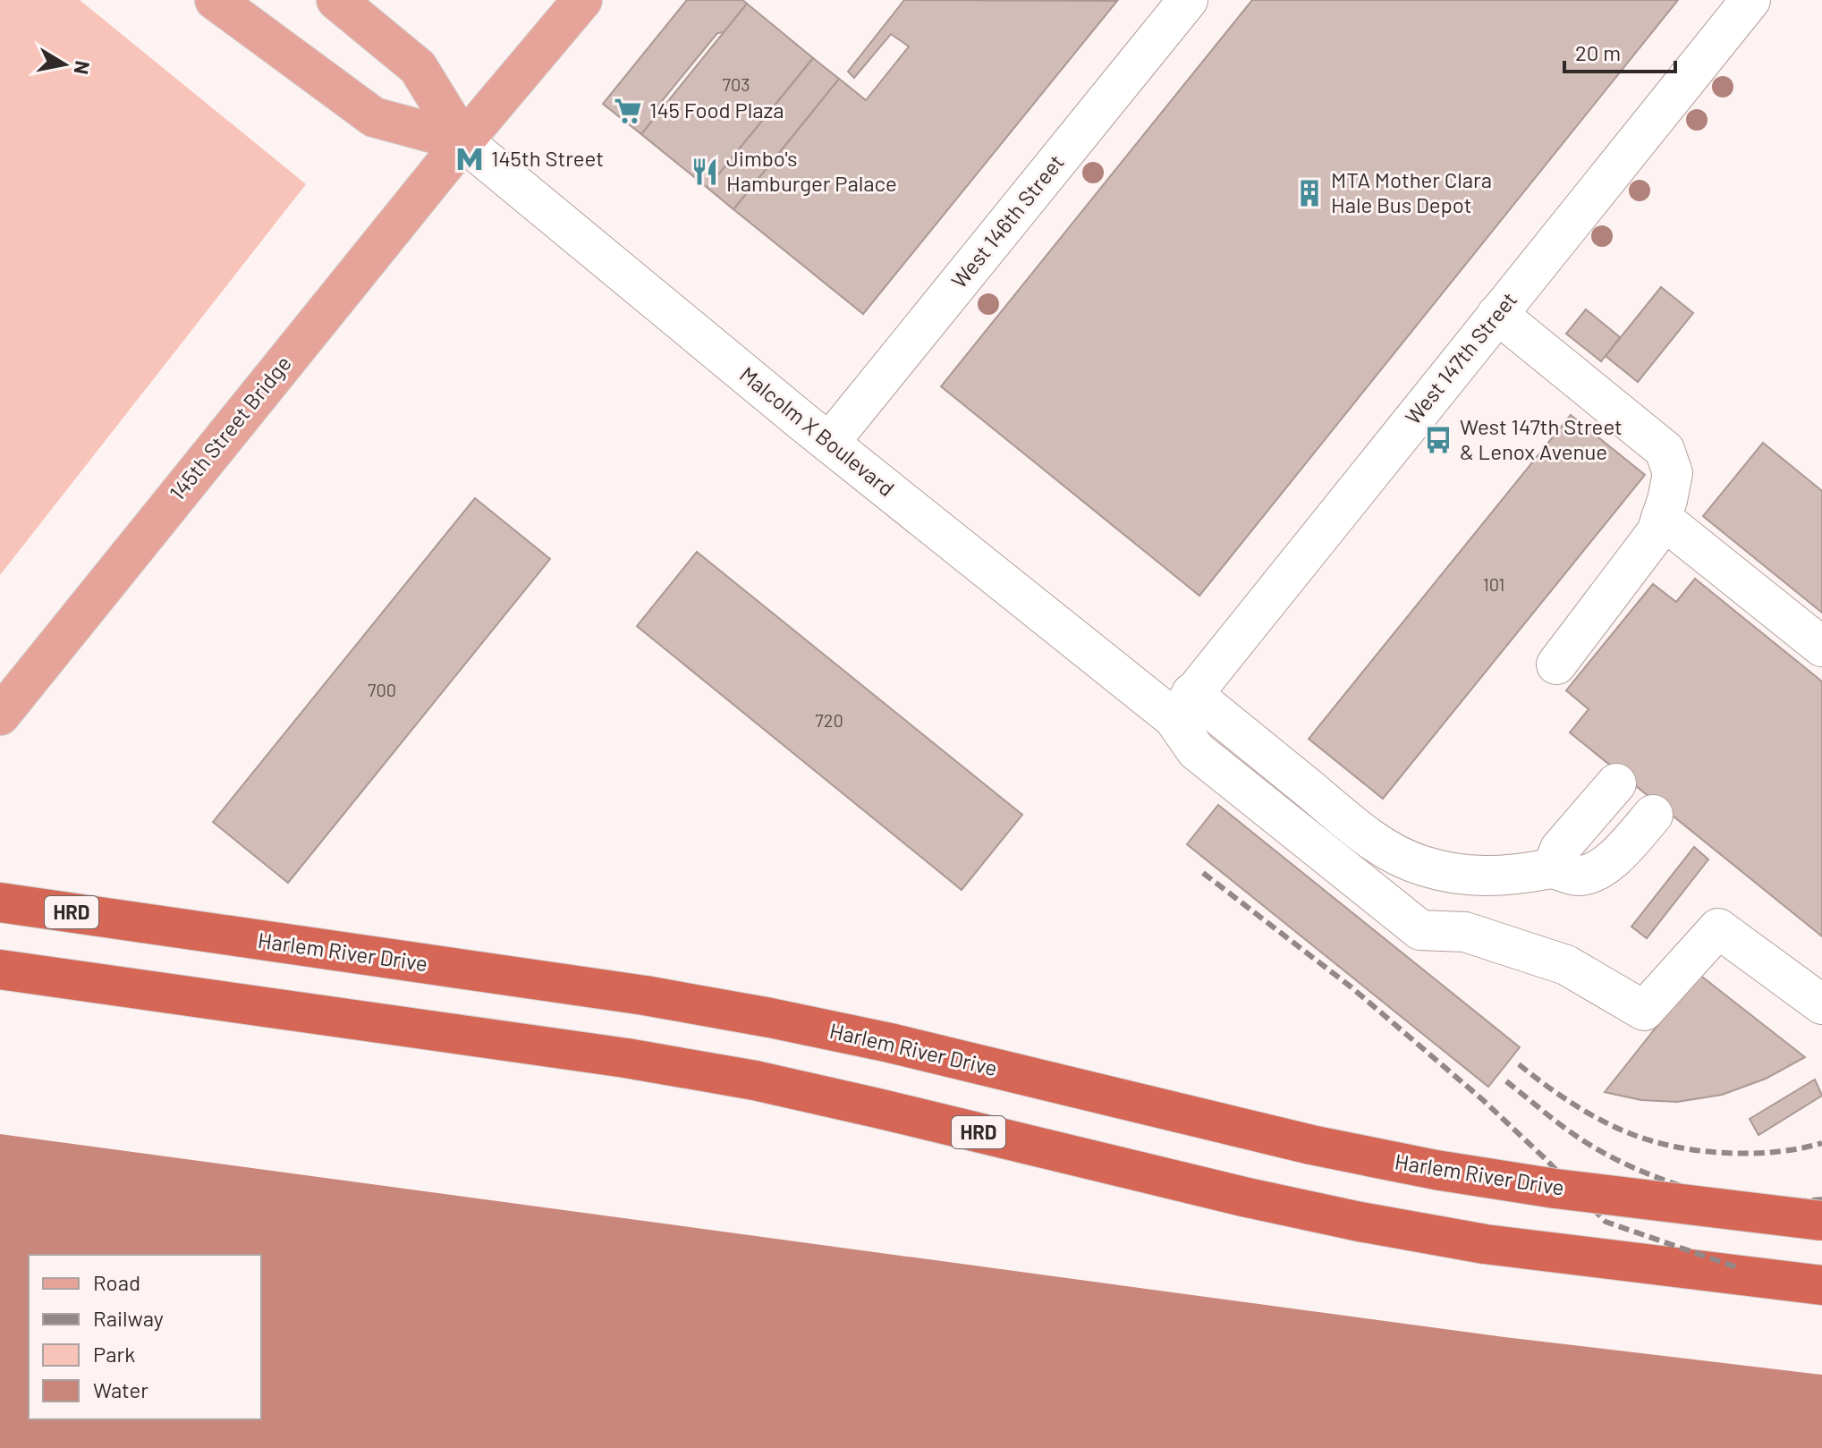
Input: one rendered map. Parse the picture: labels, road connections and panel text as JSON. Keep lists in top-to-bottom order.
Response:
{
  "streets": {
    "highway": ["HRD", "Harlem River Drive"],
    "main road": ["145th Street Bridge", "Malcolm X Boulevard"],
    "street": ["West 146th Street", "West 147th Street"]
  },
  "crossings": [
    ["West 146th Street", "Malcolm X Boulevard"],
    ["West 147th Street", "Malcolm X Boulevard"],
    ["145th Street Bridge", "Malcolm X Boulevard"]
  ],
  "places": {
    "supermarket": ["145 Food Plaza"],
    "metro station": ["145th Street"],
    "restaurant": ["Jimbo's Hamburger Palace"],
    "building": ["MTA Mother Clara Hale Bus Depot"],
    "bus stop": ["West 147th Street & Lenox Avenue"]
  },
  "house_numbers": [
    "703",
    "101",
    "700",
    "720"
  ],
  "legend": [
    "Road",
    "Railway",
    "Park",
    "Water"
  ],
  "scale_bar": "20 m",
  "north": "right"
}
